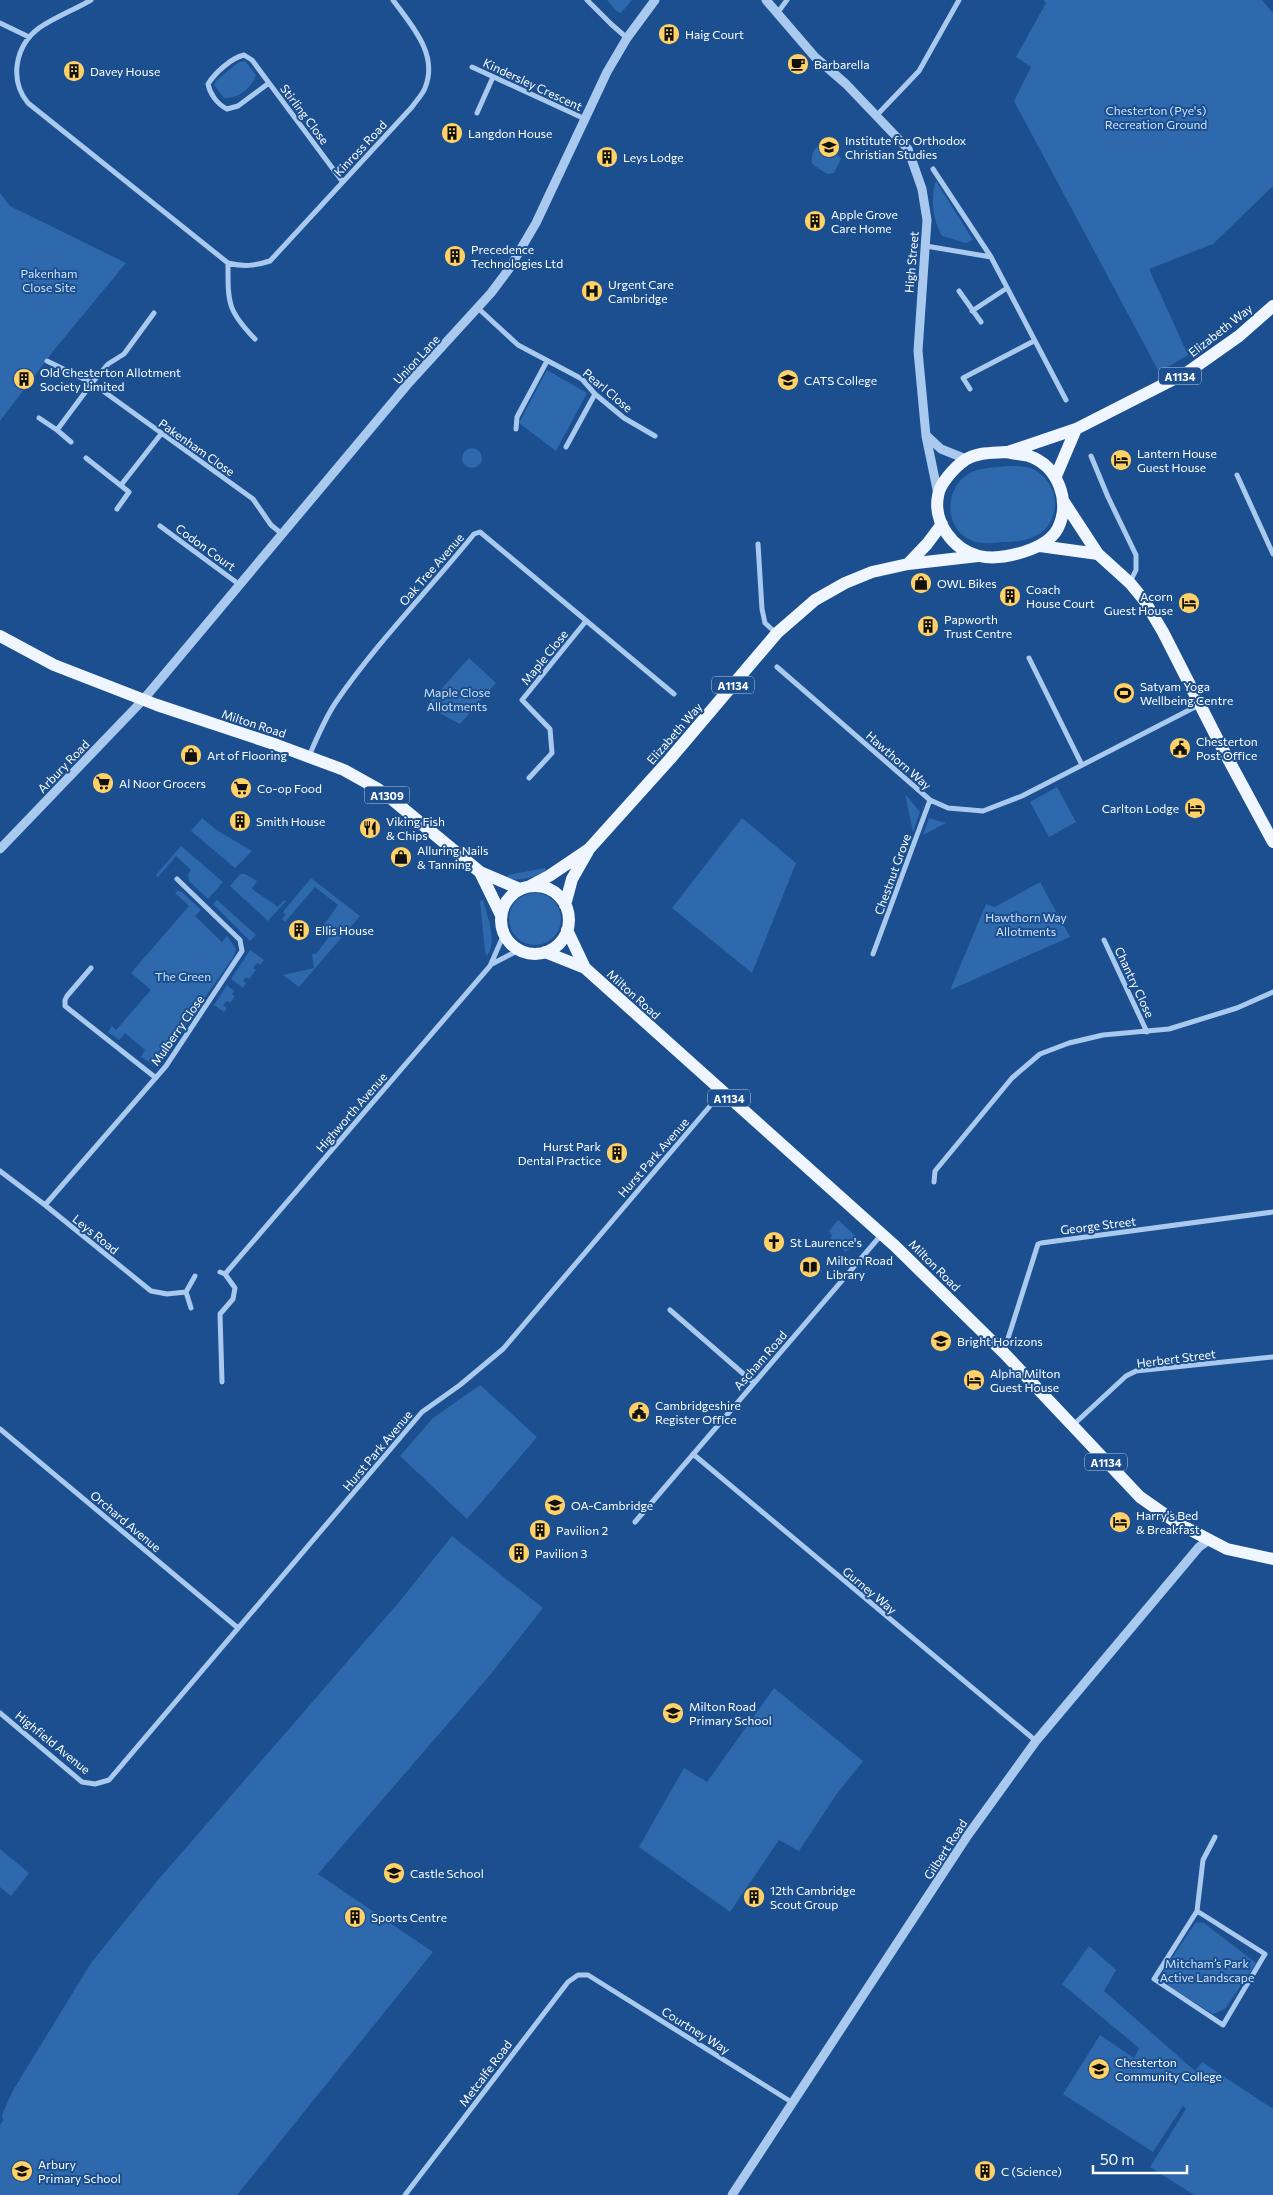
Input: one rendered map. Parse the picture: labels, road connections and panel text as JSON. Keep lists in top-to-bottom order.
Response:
{
  "streets": {
    "main road": [
      "Elizabeth Way",
      "A1134",
      "Milton Road",
      "A1309"
    ],
    "street": [
      "Kindersley Crescent",
      "Stirling Close",
      "Kinross Road",
      "High Street",
      "Union Lane",
      "Pearl Close",
      "Pakenham Close",
      "Codon Court",
      "Oak Tree Avenue",
      "Maple Close",
      "Hawthorn Way",
      "Arbury Road",
      "Chestnut Grove",
      "Chantry Close",
      "Mulberry Close",
      "Highworth Avenue",
      "Hurst Park Avenue",
      "George Street",
      "Leys Road",
      "Herbert Street",
      "Ascham Road",
      "Orchard Avenue",
      "Gurney Way",
      "Highfield Avenue",
      "Gilbert Road",
      "Courtney Way",
      "Metcalfe Road"
    ]
  },
  "crossings": [
    ["Kindersley Crescent", "Union Lane"],
    ["Stirling Close", "Kinross Road"],
    ["High Street", "Elizabeth Way"],
    ["Elizabeth Way", "A1134"],
    ["Elizabeth Way", "Milton Road"],
    ["Elizabeth Way", "Highworth Avenue"],
    ["Union Lane", "Pearl Close"],
    ["Union Lane", "Pakenham Close"],
    ["Union Lane", "Codon Court"],
    ["Union Lane", "Milton Road"],
    ["Union Lane", "Arbury Road"],
    ["A1134", "Milton Road"],
    ["A1134", "Highworth Avenue"],
    ["Oak Tree Avenue", "Maple Close"],
    ["Oak Tree Avenue", "Milton Road"],
    ["Milton Road", "Arbury Road"],
    ["Milton Road", "Highworth Avenue"],
    ["Milton Road", "Hurst Park Avenue"],
    ["Milton Road", "George Street"],
    ["Milton Road", "Herbert Street"],
    ["Milton Road", "Ascham Road"],
    ["Milton Road", "Gilbert Road"],
    ["Hawthorn Way", "Chestnut Grove"],
    ["Mulberry Close", "Leys Road"],
    ["Hurst Park Avenue", "Orchard Avenue"],
    ["Hurst Park Avenue", "Highfield Avenue"],
    ["Ascham Road", "Gurney Way"],
    ["Gurney Way", "Gilbert Road"],
    ["Gilbert Road", "Courtney Way"],
    ["Courtney Way", "Metcalfe Road"]
  ],
  "parks": [
    "Chesterton (Pye's) Recreation Ground",
    "Pakenham Close Site",
    "Maple Close Allotments",
    "Hawthorn Way Allotments",
    "The Green",
    "Mitcham’s Park Active Landscape"
  ],
  "places": {
    "building": [
      "Haig Court",
      "Davey House",
      "Langdon House",
      "Leys Lodge",
      "Apple Grove Care Home",
      "Precedence Technologies Ltd",
      "Old Chesterton Allotment Society Limited",
      "Coach House Court",
      "Papworth Trust Centre",
      "Smith House",
      "Ellis House",
      "Hurst Park Dental Practice",
      "Pavilion 2",
      "Pavilion 3",
      "12th Cambridge Scout Group",
      "Sports Centre",
      "C (Science)"
    ],
    "cafe": ["Barbarella"],
    "school or university": [
      "Institute for Orthodox Christian Studies",
      "CATS College",
      "Bright Horizons",
      "OA-Cambridge",
      "Milton Road Primary School",
      "Castle School",
      "Chesterton Community College",
      "Arbury Primary School"
    ],
    "hospital": ["Urgent Care Cambridge"],
    "hotel": [
      "Lantern House Guest House",
      "Acorn Guest House",
      "Carlton Lodge",
      "Alpha Milton Guest House",
      "Harry's Bed & Breakfast"
    ],
    "shop": ["OWL Bikes", "Art of Flooring", "Alluring Nails & Tanning"],
    "sports": ["Satyam Yoga Wellbeing Centre"],
    "public building": ["Chesterton Post Office", "Cambridgeshire Register Office"],
    "supermarket": ["Al Noor Grocers", "Co-op Food"],
    "restaurant": ["Viking Fish & Chips"],
    "church": ["St Laurence's"],
    "library": ["Milton Road Library"]
  },
  "scale_bar": "50 m"
}
